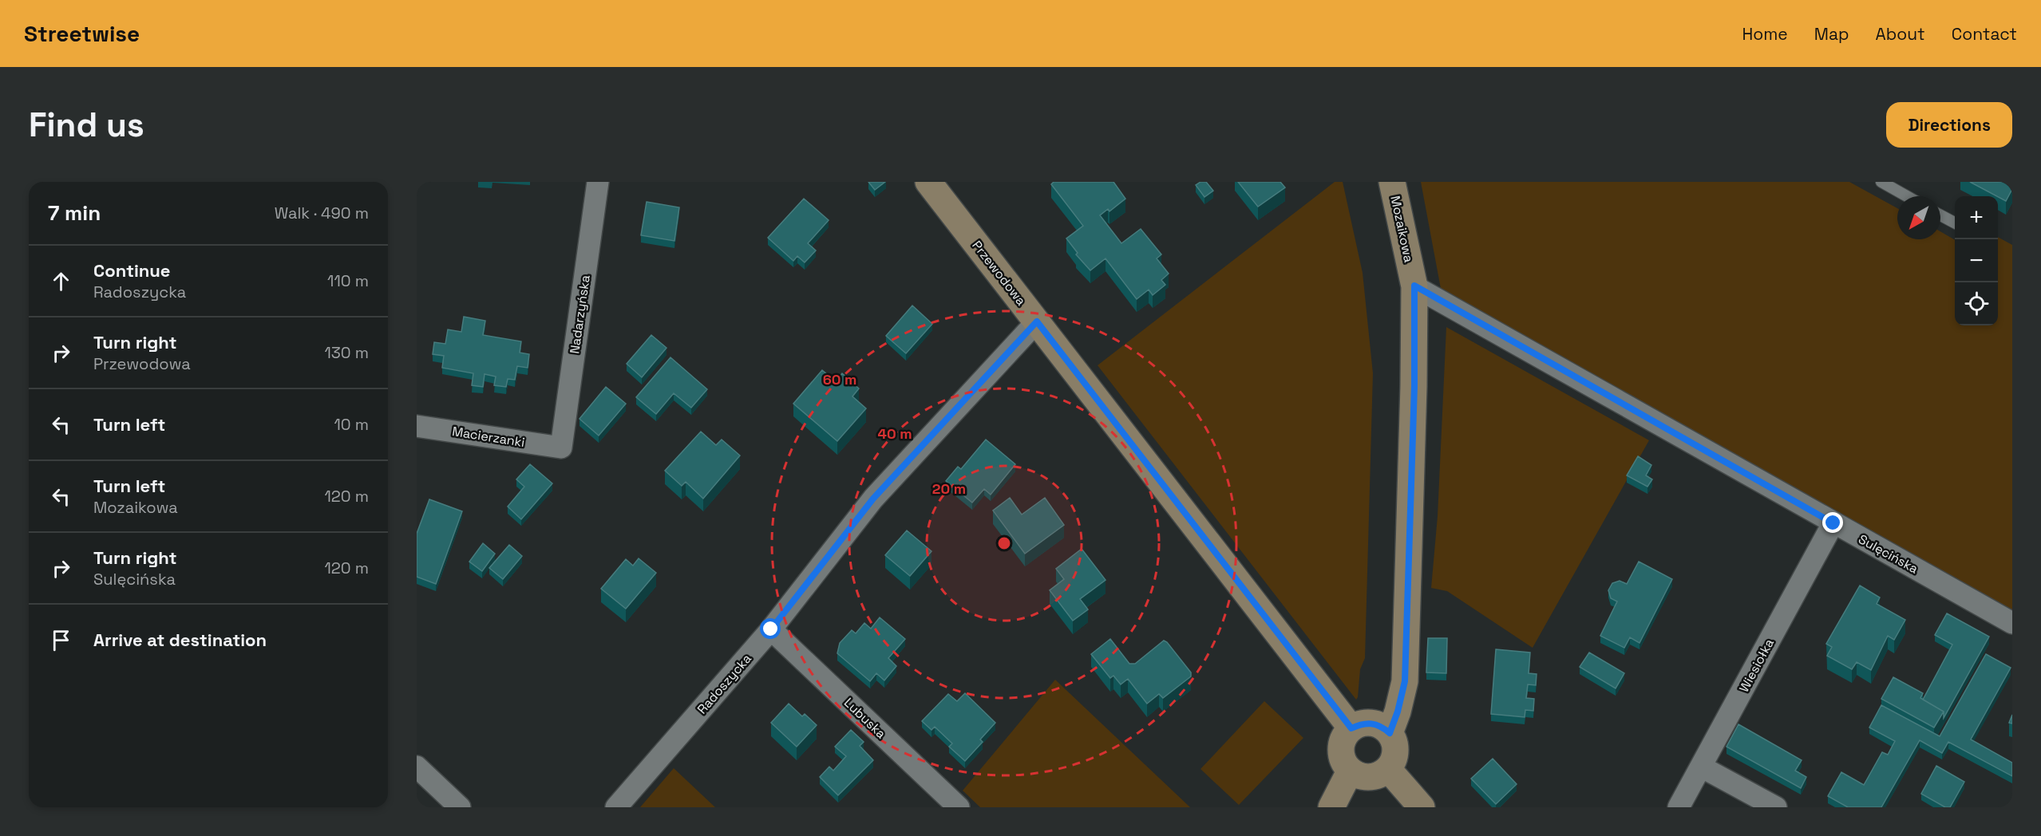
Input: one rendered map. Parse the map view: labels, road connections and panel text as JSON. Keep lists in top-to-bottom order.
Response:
{
  "streets": {
    "street": [
      "Mozaikowa",
      "Przewodowa",
      "Nadarzyńska",
      "Macierzanki",
      "Sulęcińska",
      "Wiesiołka",
      "Radoszycka",
      "Lubuska"
    ]
  },
  "crossings": [
    ["Mozaikowa", "Przewodowa"],
    ["Mozaikowa", "Sulęcińska"],
    ["Przewodowa", "Radoszycka"],
    ["Nadarzyńska", "Macierzanki"],
    ["Sulęcińska", "Wiesiołka"],
    ["Radoszycka", "Lubuska"]
  ],
  "north": "bottom left",
  "page": {
    "header": "Streetwise",
    "nav": [
      "Home",
      "Map",
      "About",
      "Contact"
    ],
    "buttons": "Directions",
    "title": "Find us",
    "heading": ["7 min", "Walk · 490 m"],
    "map_buttons": ["+", "−"],
    "list": [
      ["Continue", "Radoszycka", "110 m"],
      ["Turn right", "Przewodowa", "130 m"],
      ["Turn left", "10 m"],
      ["Turn left", "Mozaikowa", "120 m"],
      ["Turn right", "Sulęcińska", "120 m"],
      "Arrive at destination"
    ]
  },
  "rings": ["60 m", "40 m", "20 m"]
}
